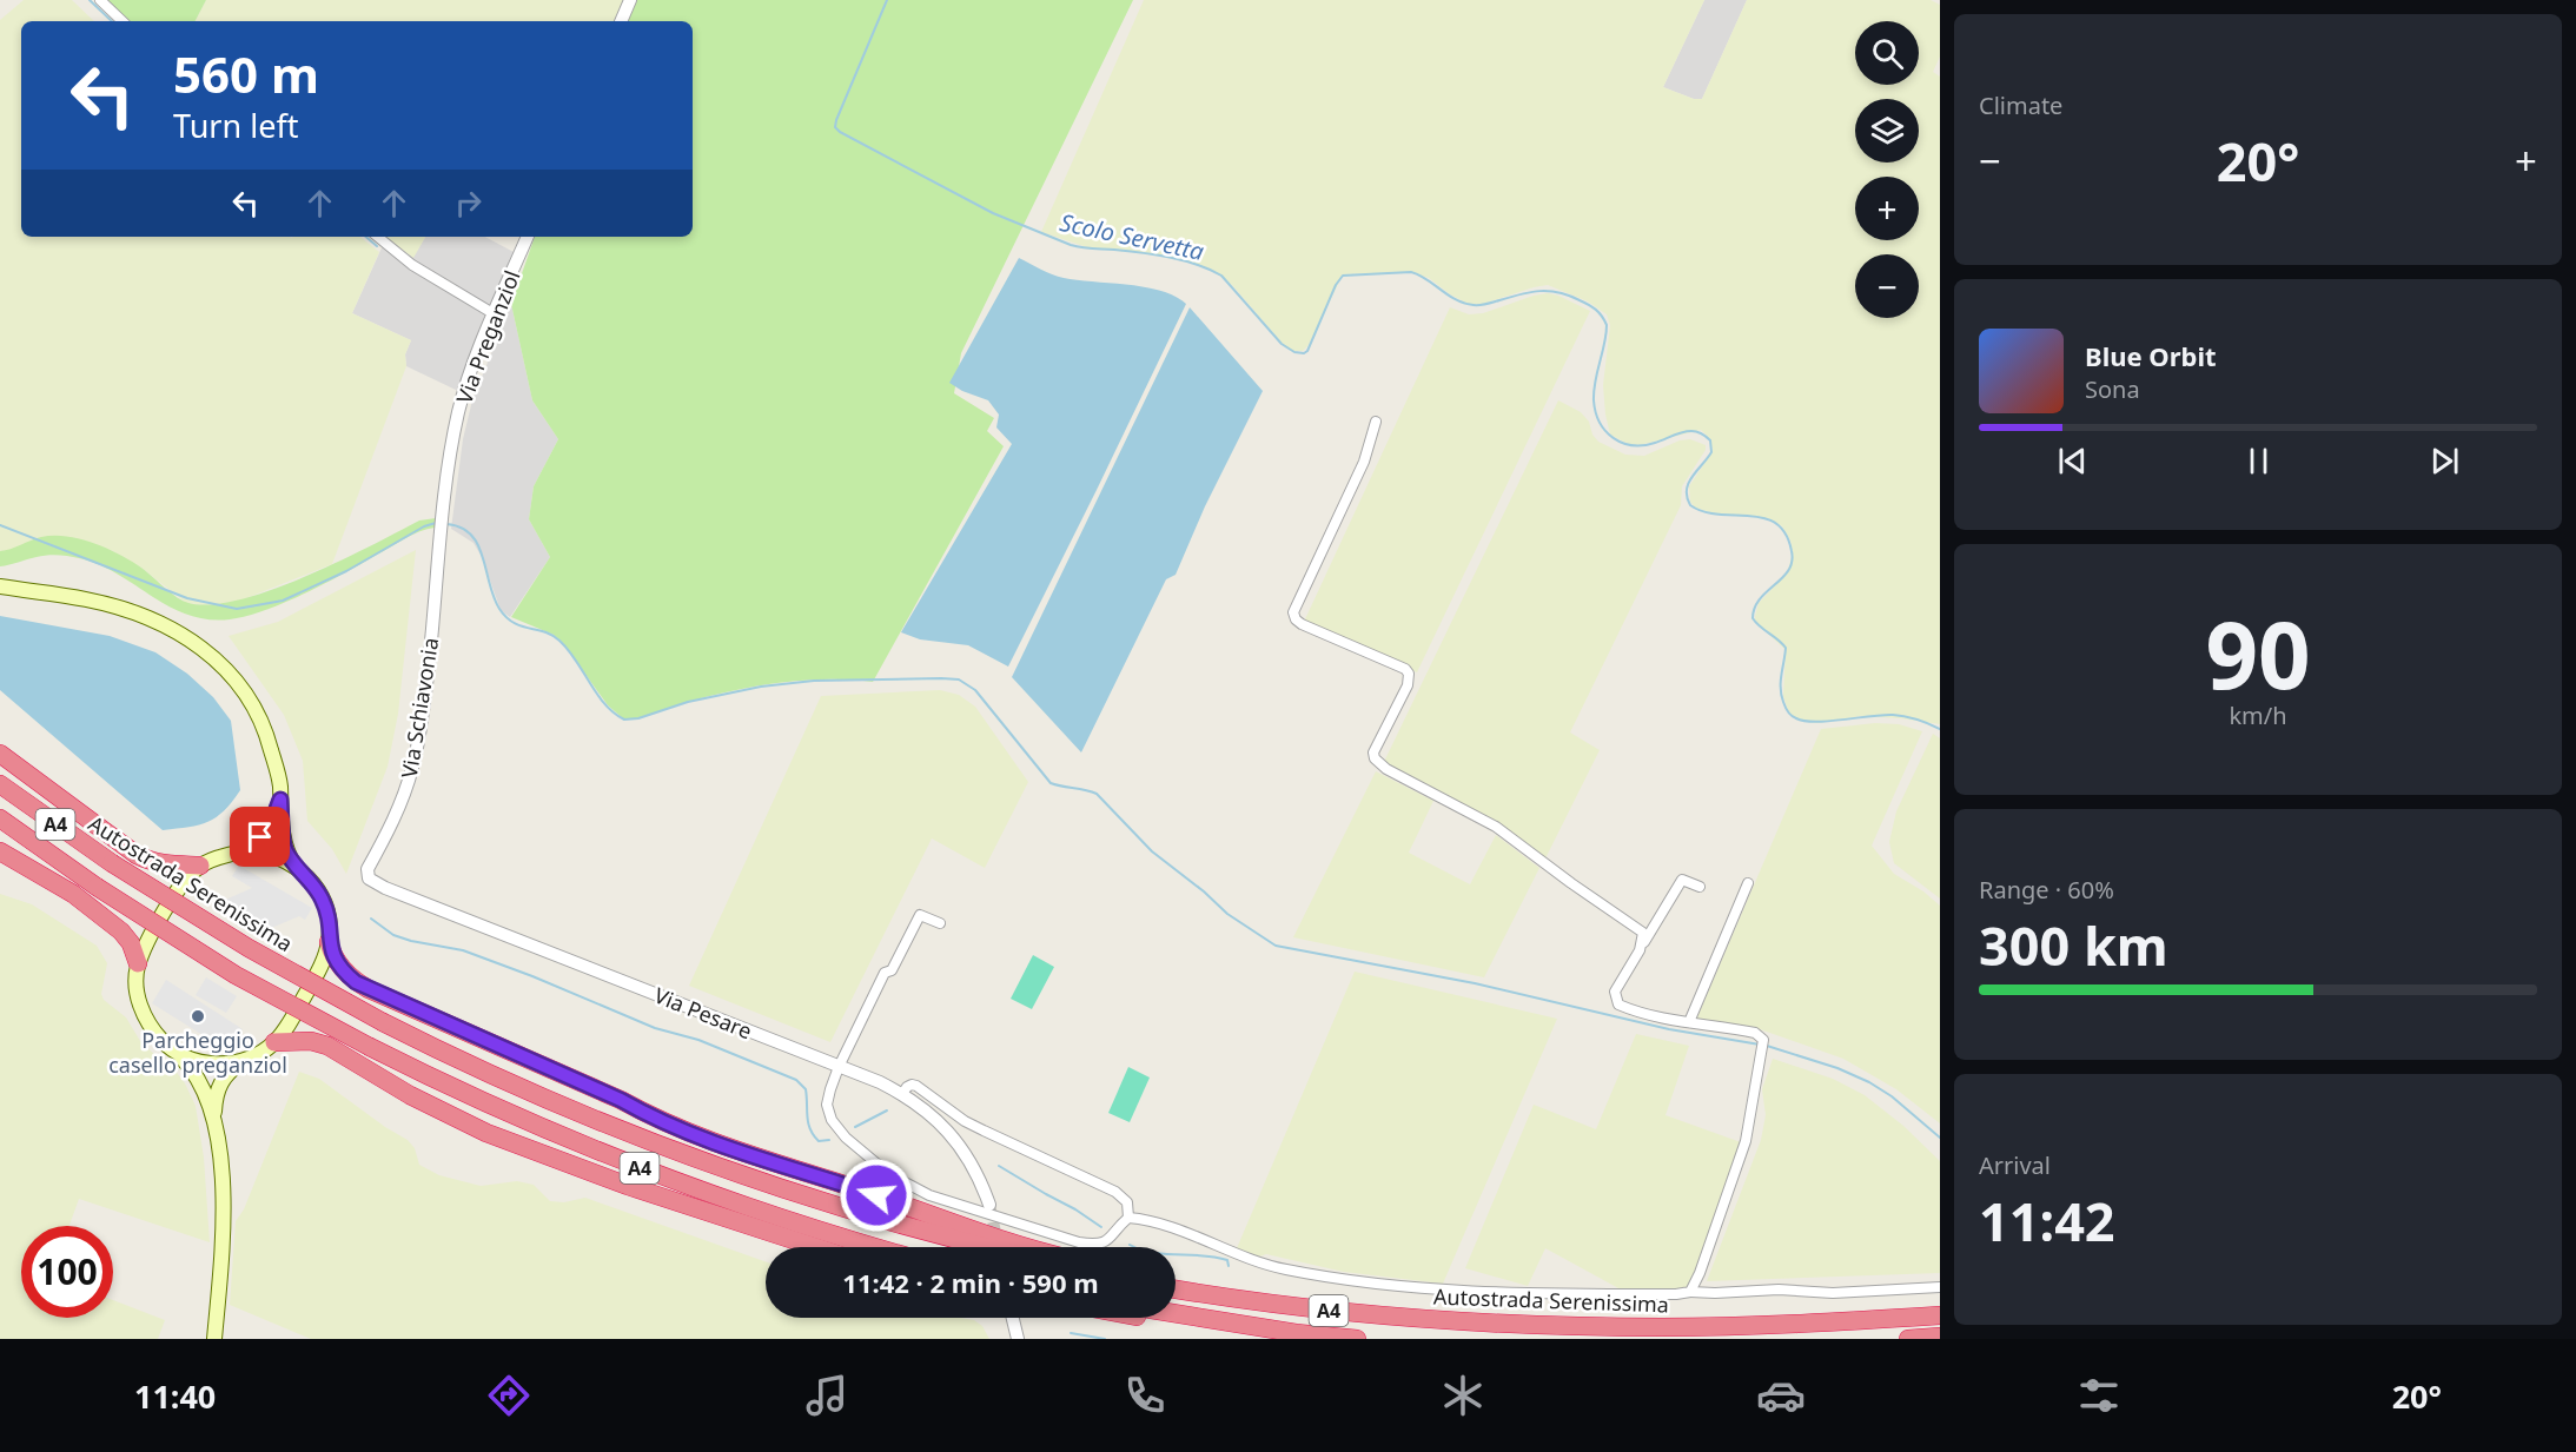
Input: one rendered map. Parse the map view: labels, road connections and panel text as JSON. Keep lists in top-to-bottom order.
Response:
{
  "streets": {
    "highway": ["A4", "Autostrada Serenissima"],
    "street": ["Via Preganziol", "Via Schiavonia", "Via Pesare"]
  },
  "crossings": [
    ["Via Preganziol", "Via Schiavonia"],
    ["Via Schiavonia", "Via Pesare"]
  ],
  "water": ["Scolo Servetta"],
  "places": ["Parcheggio casello preganziol"],
  "page": {
    "tile": [
      "Climate",
      ["90", "km/h"],
      ["Range · 60%", "300 km"],
      ["Arrival", "11:42"]
    ],
    "map_buttons": ["+", "−"],
    "turn": ["560 m", "Turn left"],
    "heat": ["−", "20°", "+"],
    "song": ["Blue Orbit", "Sona"],
    "limit": "100",
    "trip": "11:42 · 2 min · 590 m",
    "tabs": ["11:40", "20°"]
  }
}
